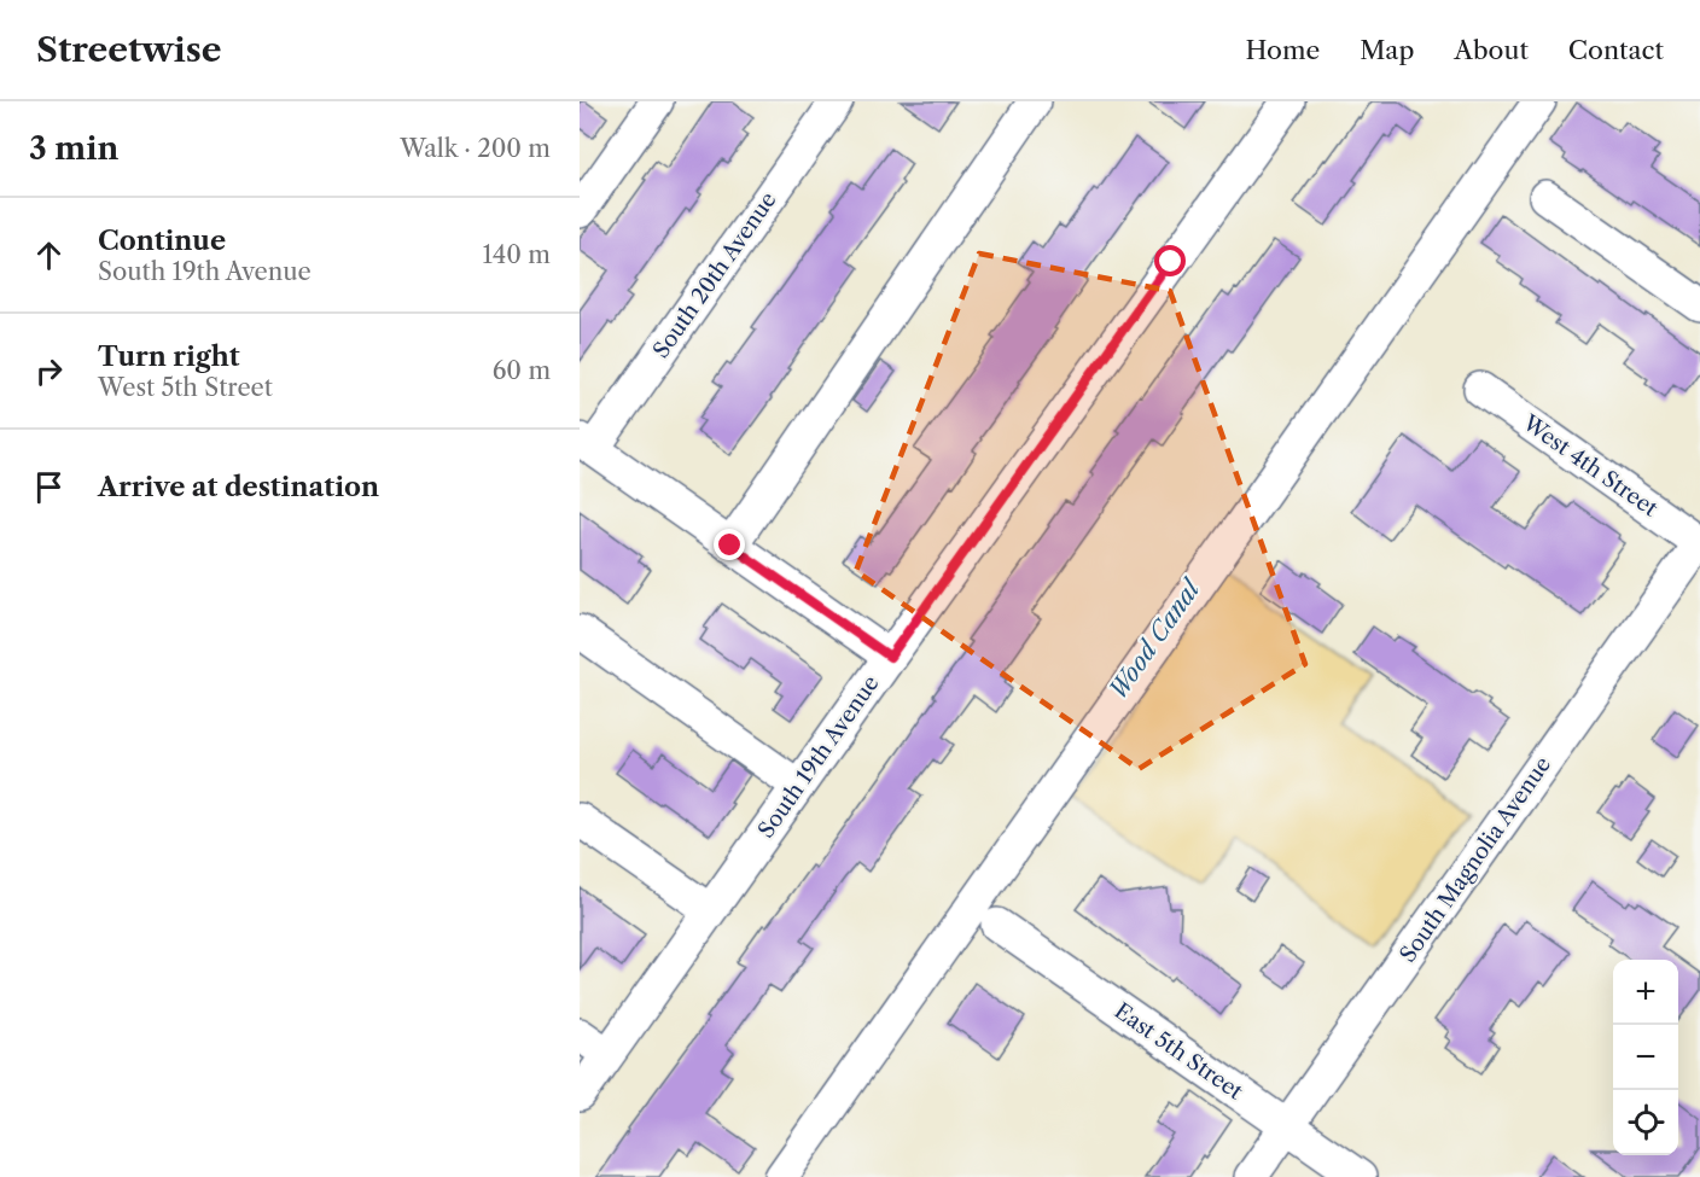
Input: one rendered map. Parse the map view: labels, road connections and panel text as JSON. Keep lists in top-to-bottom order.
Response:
{
  "streets": {
    "street": [
      "South 20th Avenue",
      "West 4th Street",
      "South 19th Avenue",
      "South Magnolia Avenue",
      "East 5th Street"
    ]
  },
  "crossings": [
    ["West 4th Street", "South Magnolia Avenue"],
    ["South Magnolia Avenue", "East 5th Street"]
  ],
  "water": ["Wood Canal"],
  "page": {
    "header": "Streetwise",
    "nav": [
      "Home",
      "Map",
      "About",
      "Contact"
    ],
    "heading": ["3 min", "Walk · 200 m"],
    "list": [
      ["Continue", "South 19th Avenue", "140 m"],
      ["Turn right", "West 5th Street", "60 m"],
      "Arrive at destination"
    ],
    "map_buttons": ["+", "−"]
  }
}
